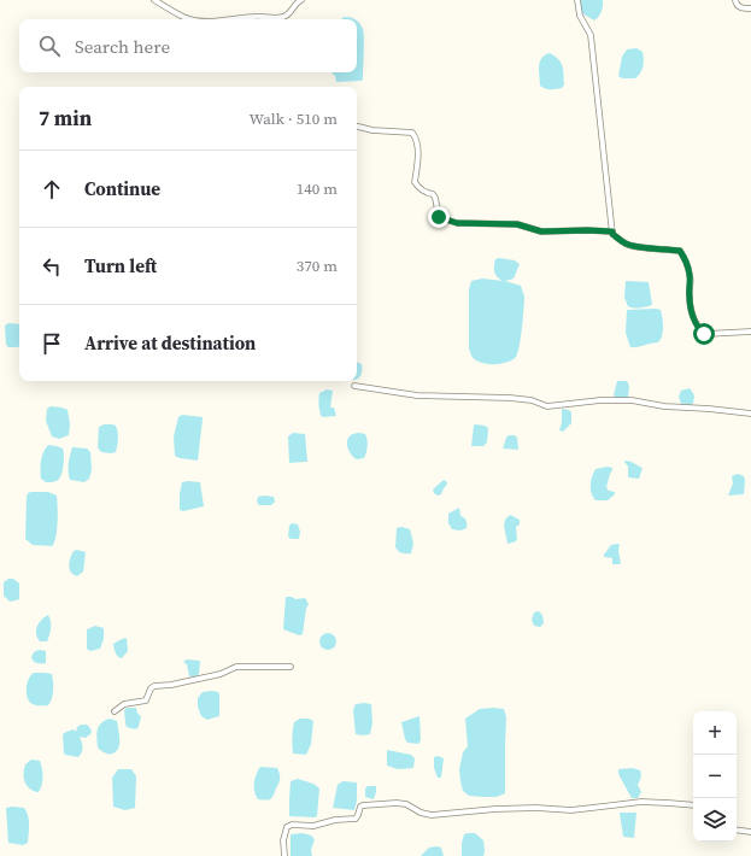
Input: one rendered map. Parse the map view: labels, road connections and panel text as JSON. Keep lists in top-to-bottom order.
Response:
{
  "page": {
    "search": "Search here",
    "heading": ["7 min", "Walk · 510 m"],
    "list": [
      ["Continue", "140 m"],
      ["Turn left", "370 m"],
      "Arrive at destination"
    ],
    "map_buttons": ["+", "−"]
  }
}
